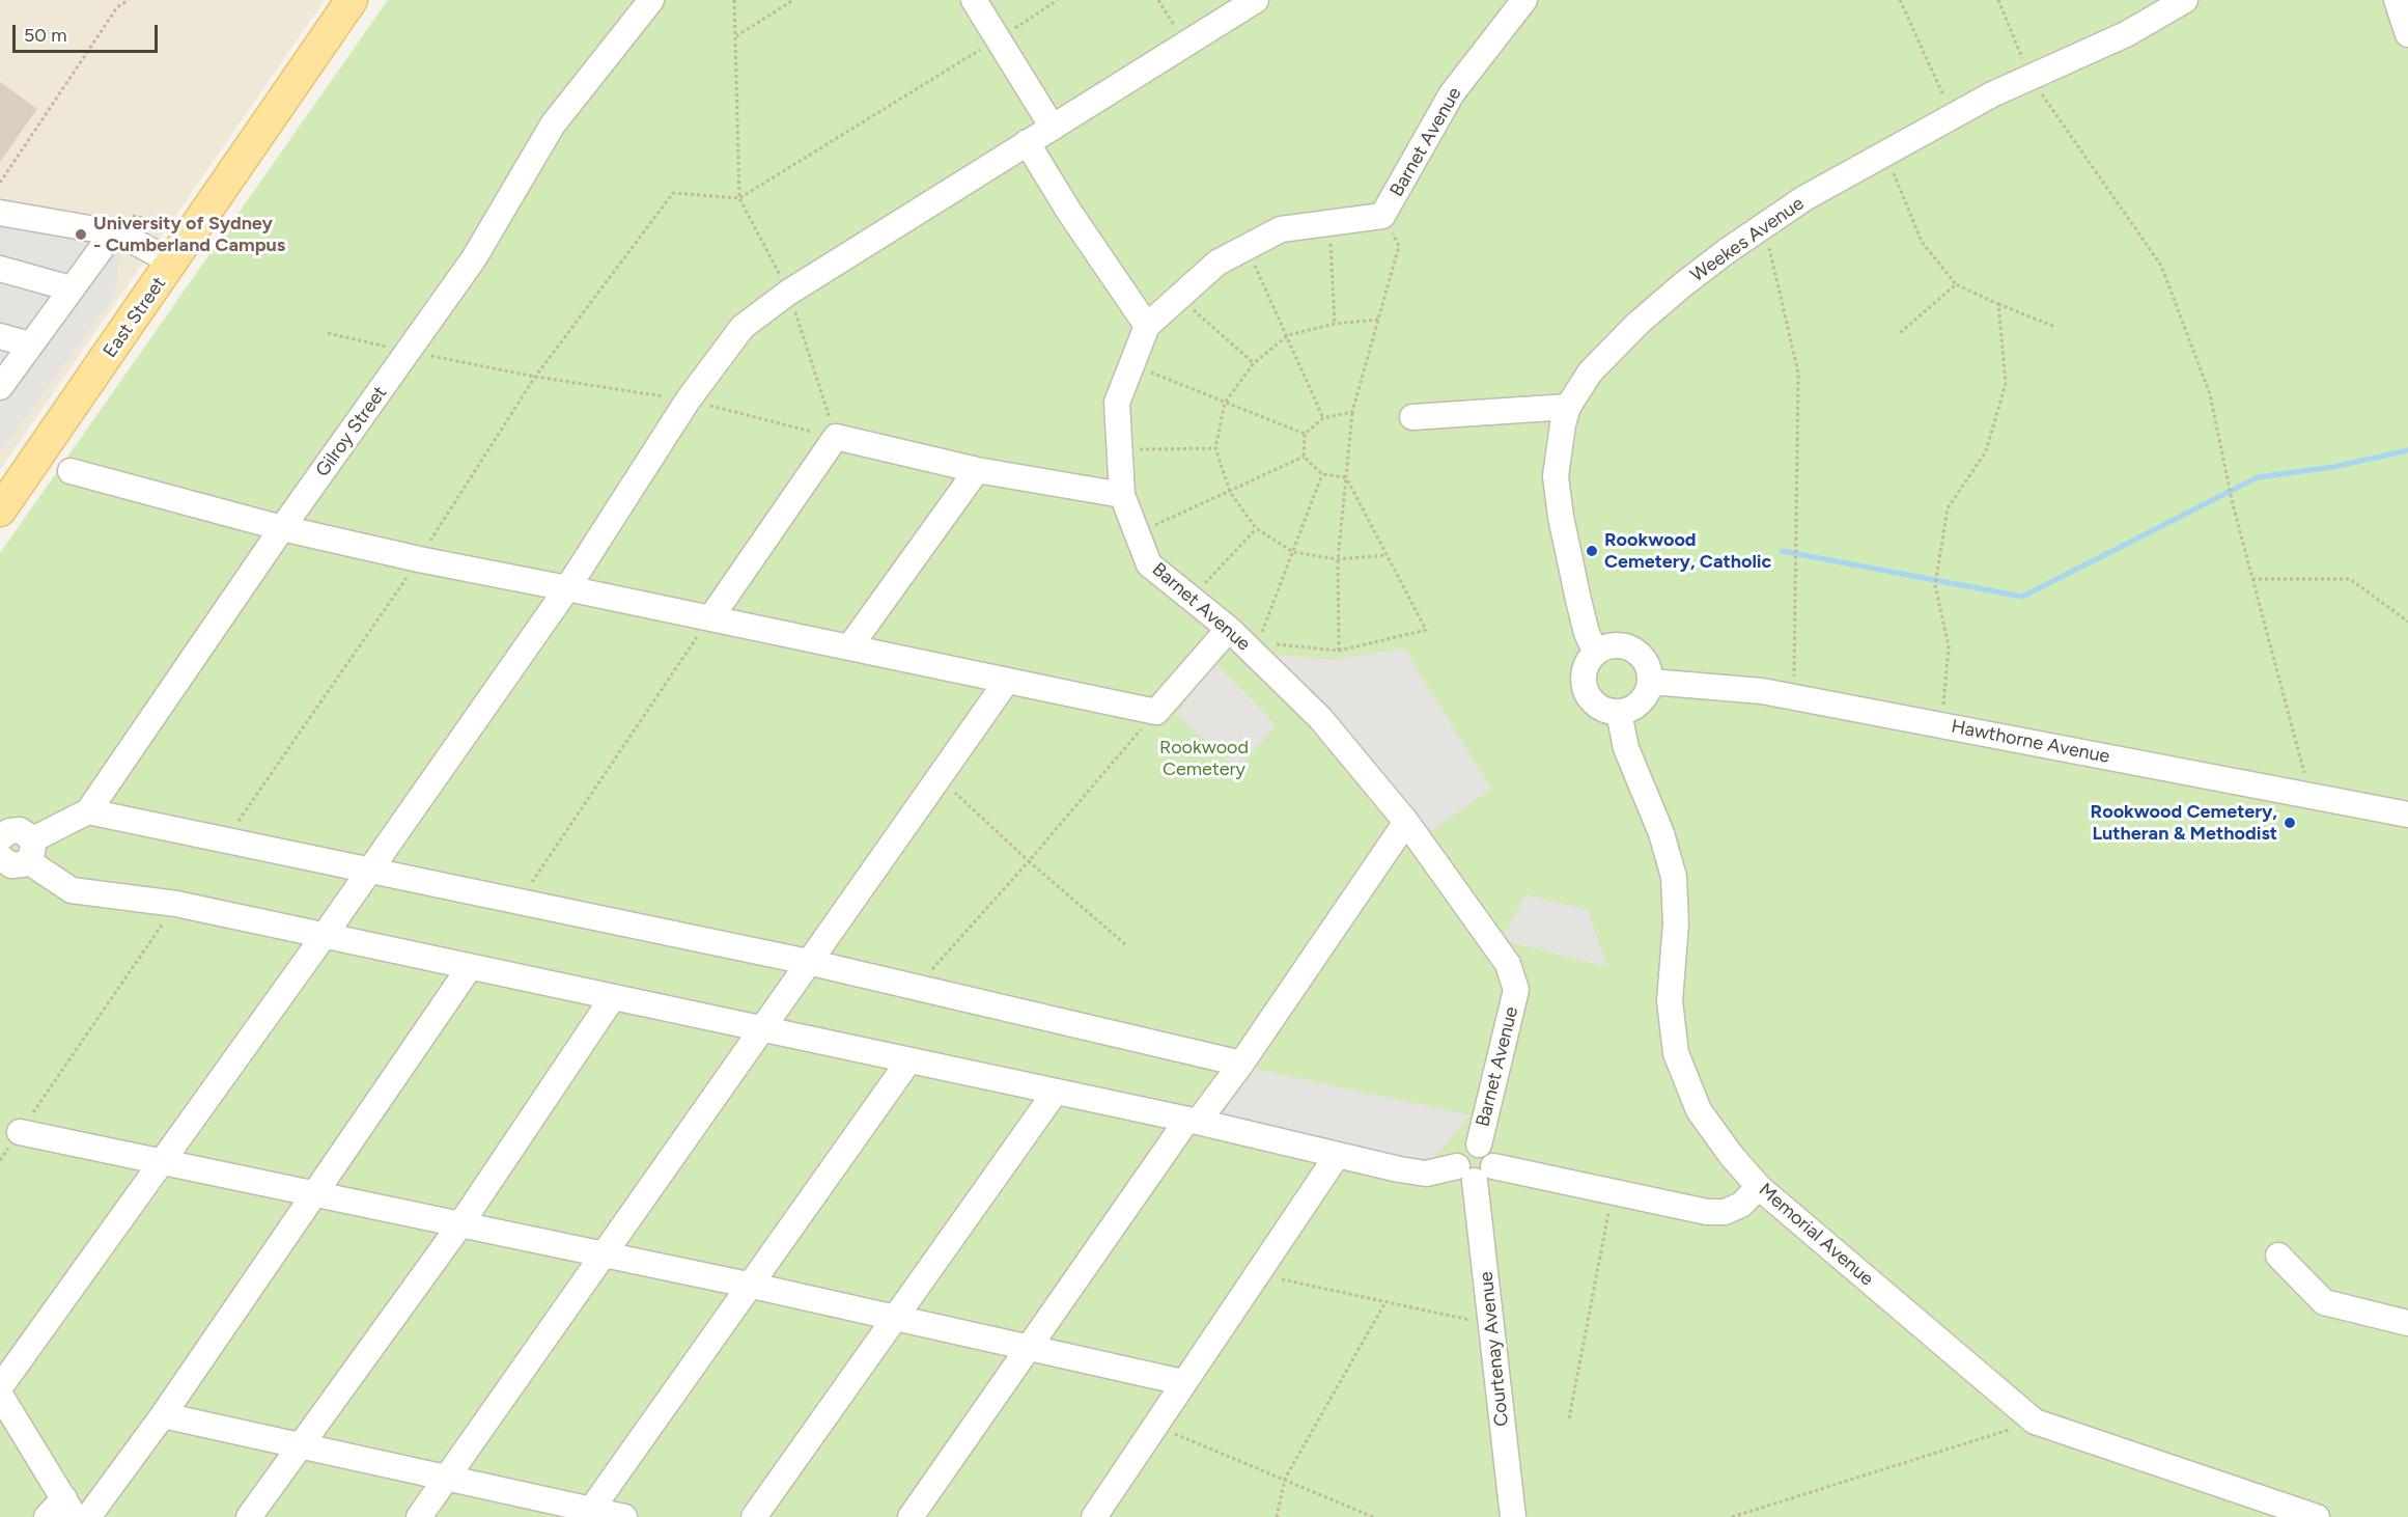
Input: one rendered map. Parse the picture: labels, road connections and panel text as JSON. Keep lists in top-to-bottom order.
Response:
{
  "streets": {
    "main road": ["East Street"],
    "street": [
      "Barnet Avenue",
      "Weekes Avenue",
      "Gilroy Street",
      "Hawthorne Avenue",
      "Memorial Avenue",
      "Courtenay Avenue"
    ]
  },
  "crossings": [
    ["Barnet Avenue", "Courtenay Avenue"],
    ["Weekes Avenue", "Hawthorne Avenue"],
    ["Weekes Avenue", "Memorial Avenue"],
    ["Hawthorne Avenue", "Memorial Avenue"]
  ],
  "parks": ["Rookwood Cemetery"],
  "places": ["University of Sydney - Cumberland Campus", "Rookwood Cemetery, Catholic", "Rookwood Cemetery, Lutheran & Methodist"],
  "scale_bar": "50 m"
}
